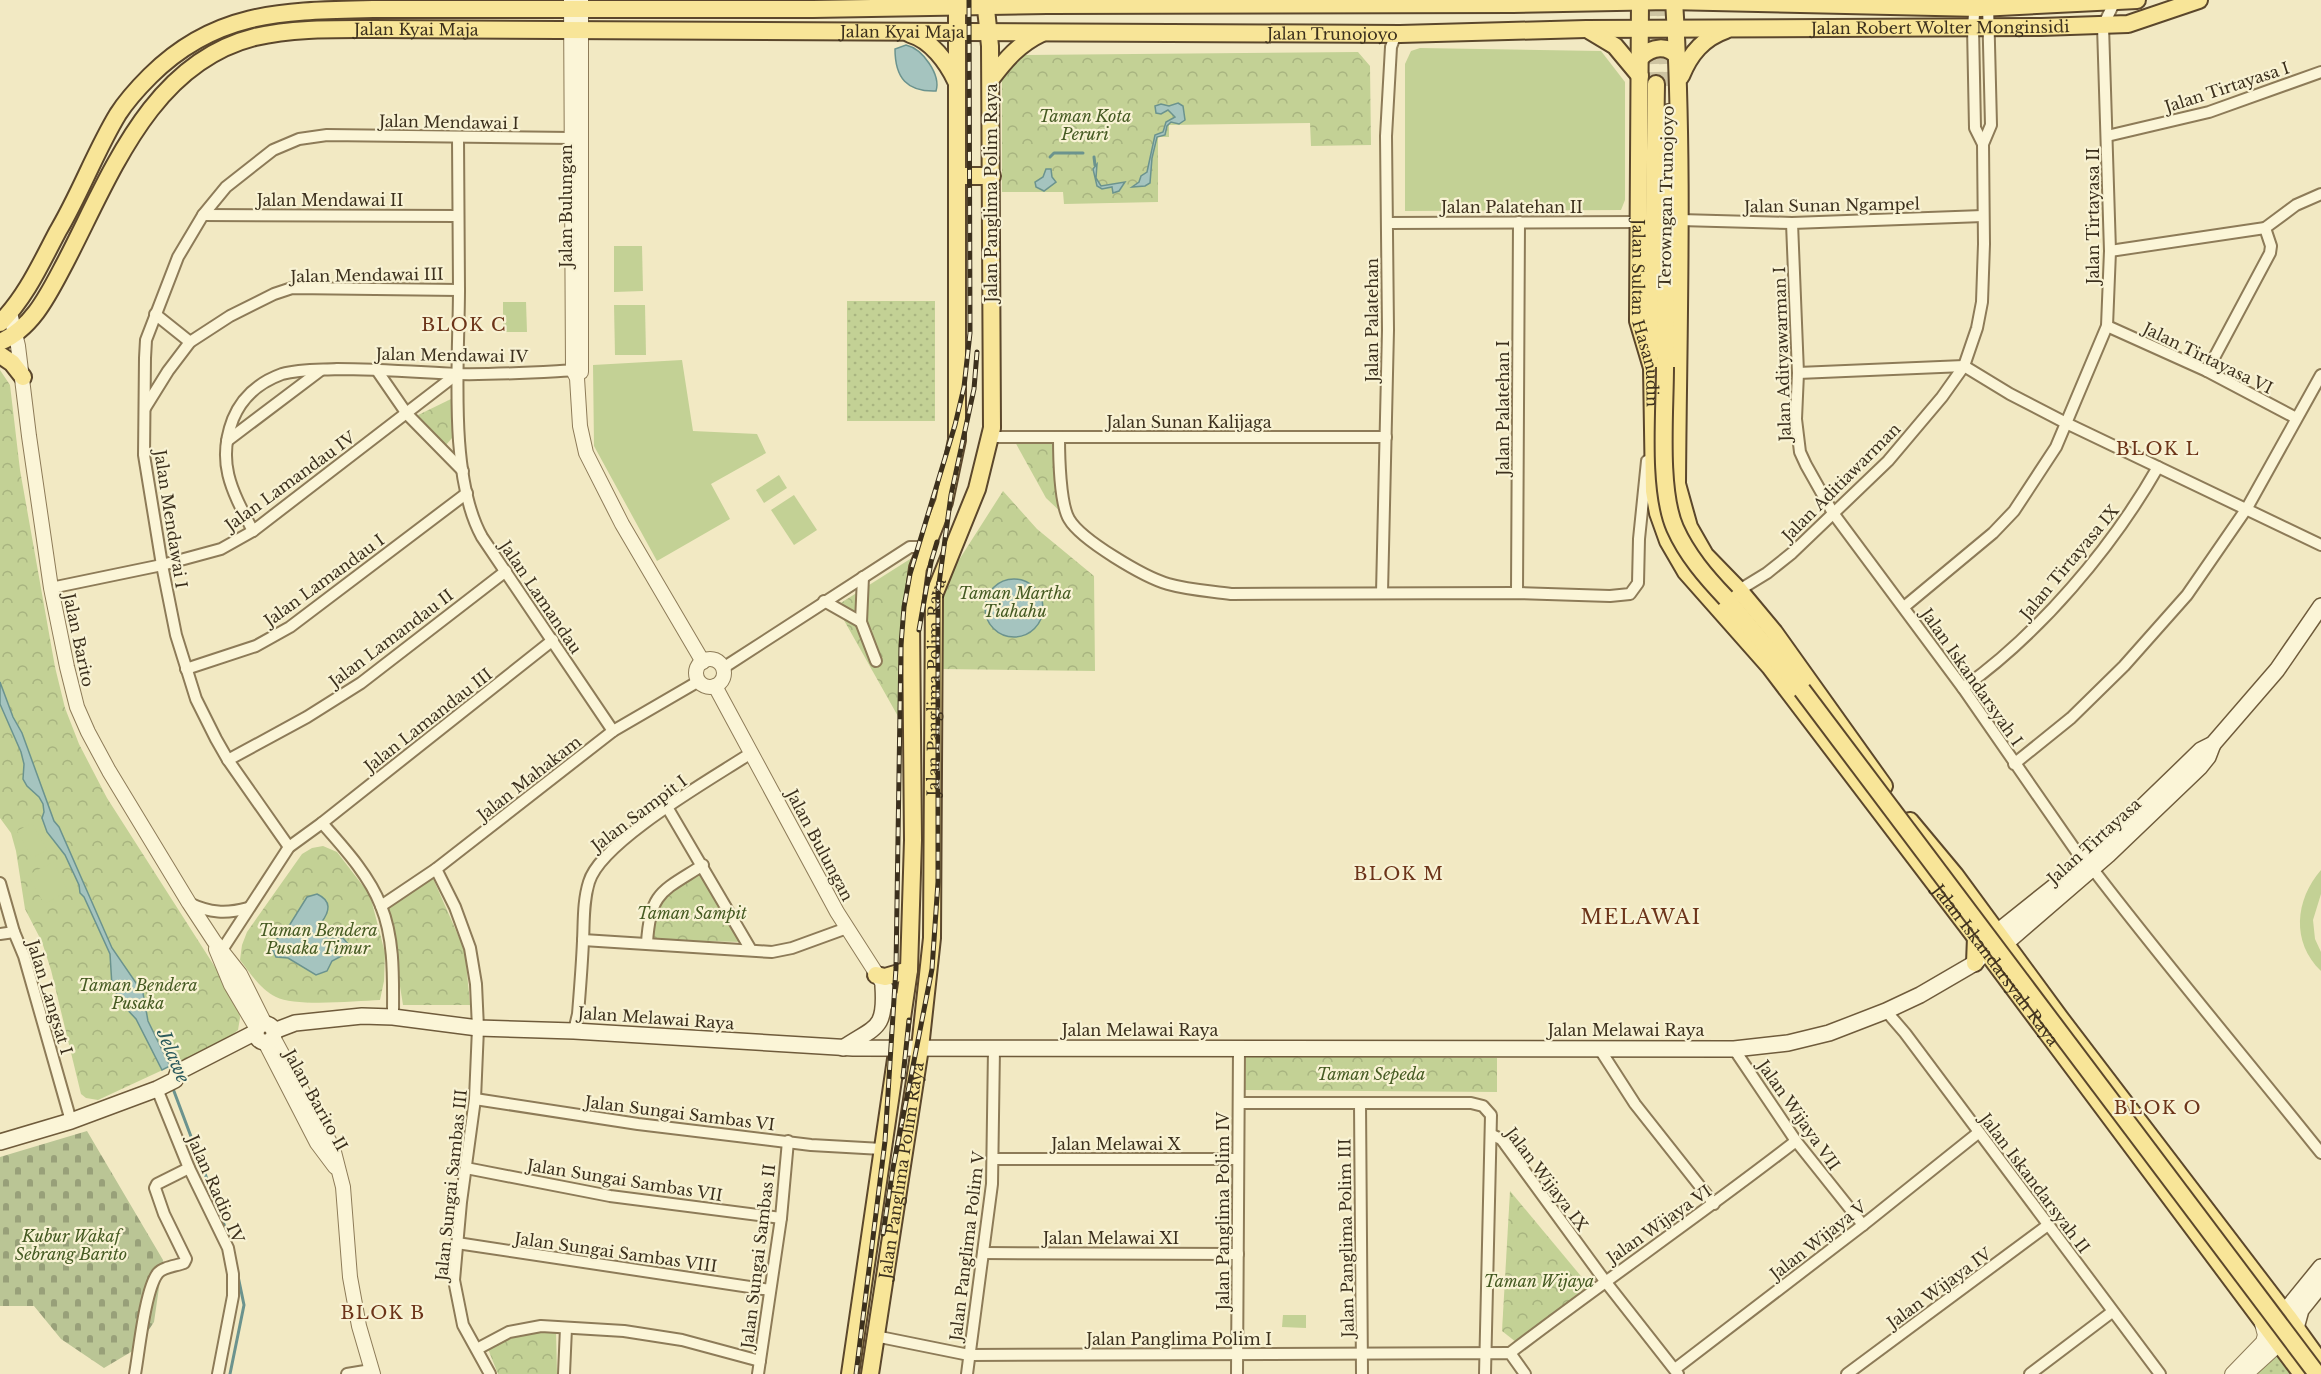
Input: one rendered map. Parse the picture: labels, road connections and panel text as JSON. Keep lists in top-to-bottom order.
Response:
{
  "streets": {
    "main road": [
      "Jalan Robert Wolter Monginsidi",
      "Jalan Kyai Maja",
      "Jalan Trunojoyo",
      "Jalan Panglima Polim Raya",
      "Terowngan Trunojoyo",
      "Jalan Sultan Hasanudin",
      "Jalan Tirtayasa",
      "Jalan Iskandarsyah Raya",
      "Jalan Melawai Raya"
    ],
    "street": [
      "Jalan Tirtayasa I",
      "Jalan Mendawai I",
      "Jalan Mendawai II",
      "Jalan Sunan Ngampel",
      "Jalan Bulungan",
      "Jalan Palatehan II",
      "Jalan Tirtayasa II",
      "Jalan Mendawai III",
      "Jalan Palatehan",
      "Jalan Adityawarman I",
      "Jalan Mendawai IV",
      "Jalan Tirtayasa VI",
      "Jalan Palatehan I",
      "Jalan Sunan Kalijaga",
      "Jalan Lamandau IV",
      "Jalan Aditiawarman",
      "Jalan Tirtayasa IX",
      "Jalan Lamandau I",
      "Jalan Lamandau",
      "Jalan Lamandau II",
      "Jalan Barito",
      "Jalan Iskandarsyah I",
      "Jalan Lamandau III",
      "Jalan Mahakam",
      "Jalan Sampit I",
      "Jalan Langsat I",
      "Jalan Barito II",
      "Jalan Sungai Sambas VI",
      "Jalan Wijaya VII",
      "Jalan Melawai X",
      "Jalan Wijaya IX",
      "Jalan Sungai Sambas VII",
      "Jalan Iskandarsyah II",
      "Jalan Sungai Sambas III",
      "Jalan Radio IV",
      "Jalan Panglima Polim IV",
      "Jalan Wijaya VI",
      "Jalan Melawai XI",
      "Jalan Panglima Polim III",
      "Jalan Wijaya V",
      "Jalan Panglima Polim V",
      "Jalan Sungai Sambas VIII",
      "Jalan Sungai Sambas II",
      "Jalan Wijaya IV",
      "Jalan Panglima Polim I"
    ]
  },
  "crossings": [
    ["Jalan Robert Wolter Monginsidi", "Jalan Trunojoyo"],
    ["Jalan Robert Wolter Monginsidi", "Jalan Tirtayasa II"],
    ["Jalan Robert Wolter Monginsidi", "Jalan Sultan Hasanudin"],
    ["Jalan Robert Wolter Monginsidi", "Jalan Aditiawarman"],
    ["Jalan Kyai Maja", "Jalan Trunojoyo"],
    ["Jalan Kyai Maja", "Jalan Panglima Polim Raya"],
    ["Jalan Kyai Maja", "Jalan Bulungan"],
    ["Jalan Kyai Maja", "Jalan Barito"],
    ["Jalan Trunojoyo", "Jalan Panglima Polim Raya"],
    ["Jalan Trunojoyo", "Jalan Sultan Hasanudin"],
    ["Jalan Trunojoyo", "Jalan Palatehan"],
    ["Jalan Tirtayasa I", "Jalan Tirtayasa II"],
    ["Jalan Mendawai I", "Jalan Mendawai II"],
    ["Jalan Mendawai I", "Jalan Bulungan"],
    ["Jalan Mendawai I", "Jalan Mendawai III"],
    ["Jalan Mendawai I", "Jalan Lamandau IV"],
    ["Jalan Mendawai I", "Jalan Lamandau I"],
    ["Jalan Mendawai I", "Jalan Lamandau"],
    ["Jalan Mendawai I", "Jalan Lamandau II"],
    ["Jalan Panglima Polim Raya", "Jalan Bulungan"],
    ["Jalan Panglima Polim Raya", "Jalan Sunan Kalijaga"],
    ["Jalan Panglima Polim Raya", "Jalan Melawai Raya"],
    ["Jalan Panglima Polim Raya", "Jalan Sungai Sambas VI"],
    ["Jalan Panglima Polim Raya", "Jalan Panglima Polim I"],
    ["Terowngan Trunojoyo", "Jalan Sultan Hasanudin"],
    ["Jalan Mendawai II", "Jalan Lamandau"],
    ["Jalan Sunan Ngampel", "Jalan Sultan Hasanudin"],
    ["Jalan Sunan Ngampel", "Jalan Adityawarman I"],
    ["Jalan Sunan Ngampel", "Jalan Aditiawarman"],
    ["Jalan Bulungan", "Jalan Mendawai IV"],
    ["Jalan Bulungan", "Jalan Mahakam"],
    ["Jalan Bulungan", "Jalan Sampit I"],
    ["Jalan Palatehan II", "Jalan Sultan Hasanudin"],
    ["Jalan Palatehan II", "Jalan Palatehan"],
    ["Jalan Palatehan II", "Jalan Palatehan I"],
    ["Jalan Tirtayasa II", "Jalan Tirtayasa VI"],
    ["Jalan Tirtayasa II", "Jalan Iskandarsyah I"],
    ["Jalan Mendawai III", "Jalan Lamandau"],
    ["Jalan Sultan Hasanudin", "Jalan Aditiawarman"],
    ["Jalan Sultan Hasanudin", "Jalan Iskandarsyah Raya"],
    ["Jalan Palatehan", "Jalan Sunan Kalijaga"],
    ["Jalan Adityawarman I", "Jalan Aditiawarman"],
    ["Jalan Adityawarman I", "Jalan Iskandarsyah I"],
    ["Jalan Mendawai IV", "Jalan Lamandau IV"],
    ["Jalan Mendawai IV", "Jalan Lamandau"],
    ["Jalan Lamandau IV", "Jalan Lamandau"],
    ["Jalan Lamandau IV", "Jalan Barito"],
    ["Jalan Aditiawarman", "Jalan Iskandarsyah I"],
    ["Jalan Aditiawarman", "Jalan Iskandarsyah Raya"],
    ["Jalan Tirtayasa IX", "Jalan Iskandarsyah I"],
    ["Jalan Lamandau I", "Jalan Lamandau"],
    ["Jalan Lamandau", "Jalan Lamandau II"],
    ["Jalan Lamandau", "Jalan Lamandau III"],
    ["Jalan Lamandau", "Jalan Mahakam"],
    ["Jalan Barito", "Jalan Melawai Raya"],
    ["Jalan Barito", "Jalan Barito II"],
    ["Jalan Iskandarsyah I", "Jalan Tirtayasa"],
    ["Jalan Mahakam", "Jalan Sungai Sambas III"],
    ["Jalan Sampit I", "Jalan Melawai Raya"],
    ["Jalan Tirtayasa", "Jalan Iskandarsyah Raya"],
    ["Jalan Tirtayasa", "Jalan Melawai Raya"],
    ["Jalan Iskandarsyah Raya", "Jalan Melawai Raya"],
    ["Jalan Langsat I", "Jalan Melawai Raya"],
    ["Jalan Melawai Raya", "Jalan Barito II"],
    ["Jalan Melawai Raya", "Jalan Wijaya VII"],
    ["Jalan Melawai Raya", "Jalan Iskandarsyah II"],
    ["Jalan Melawai Raya", "Jalan Sungai Sambas III"],
    ["Jalan Melawai Raya", "Jalan Radio IV"],
    ["Jalan Melawai Raya", "Jalan Panglima Polim IV"],
    ["Jalan Melawai Raya", "Jalan Panglima Polim V"],
    ["Jalan Sungai Sambas VI", "Jalan Sungai Sambas III"],
    ["Jalan Sungai Sambas VI", "Jalan Sungai Sambas II"],
    ["Jalan Wijaya VII", "Jalan Wijaya VI"],
    ["Jalan Wijaya VII", "Jalan Wijaya V"],
    ["Jalan Melawai X", "Jalan Panglima Polim IV"],
    ["Jalan Melawai X", "Jalan Panglima Polim V"],
    ["Jalan Wijaya IX", "Jalan Panglima Polim IV"],
    ["Jalan Wijaya IX", "Jalan Wijaya VI"],
    ["Jalan Wijaya IX", "Jalan Panglima Polim III"],
    ["Jalan Wijaya IX", "Jalan Wijaya V"],
    ["Jalan Sungai Sambas VII", "Jalan Sungai Sambas III"],
    ["Jalan Sungai Sambas VII", "Jalan Sungai Sambas II"],
    ["Jalan Iskandarsyah II", "Jalan Wijaya V"],
    ["Jalan Iskandarsyah II", "Jalan Wijaya IV"],
    ["Jalan Sungai Sambas III", "Jalan Sungai Sambas VIII"],
    ["Jalan Panglima Polim IV", "Jalan Melawai XI"],
    ["Jalan Panglima Polim IV", "Jalan Panglima Polim I"],
    ["Jalan Wijaya VI", "Jalan Panglima Polim I"],
    ["Jalan Melawai XI", "Jalan Panglima Polim V"],
    ["Jalan Panglima Polim III", "Jalan Panglima Polim I"],
    ["Jalan Panglima Polim V", "Jalan Panglima Polim I"],
    ["Jalan Sungai Sambas VIII", "Jalan Sungai Sambas II"]
  ],
  "districts": [
    "BLOK C",
    "BLOK L",
    "BLOK M",
    "MELAWAI",
    "BLOK O",
    "BLOK B"
  ],
  "water": ["Jelawe"],
  "parks": [
    "Taman Kota Peruri",
    "Taman Martha Tiahahu",
    "Taman Sampit",
    "Taman Bendera Pusaka Timur",
    "Taman Bendera Pusaka",
    "Taman Sepeda",
    "Kubur Wakaf Sebrang Barito",
    "Taman Wijaya"
  ]
}
